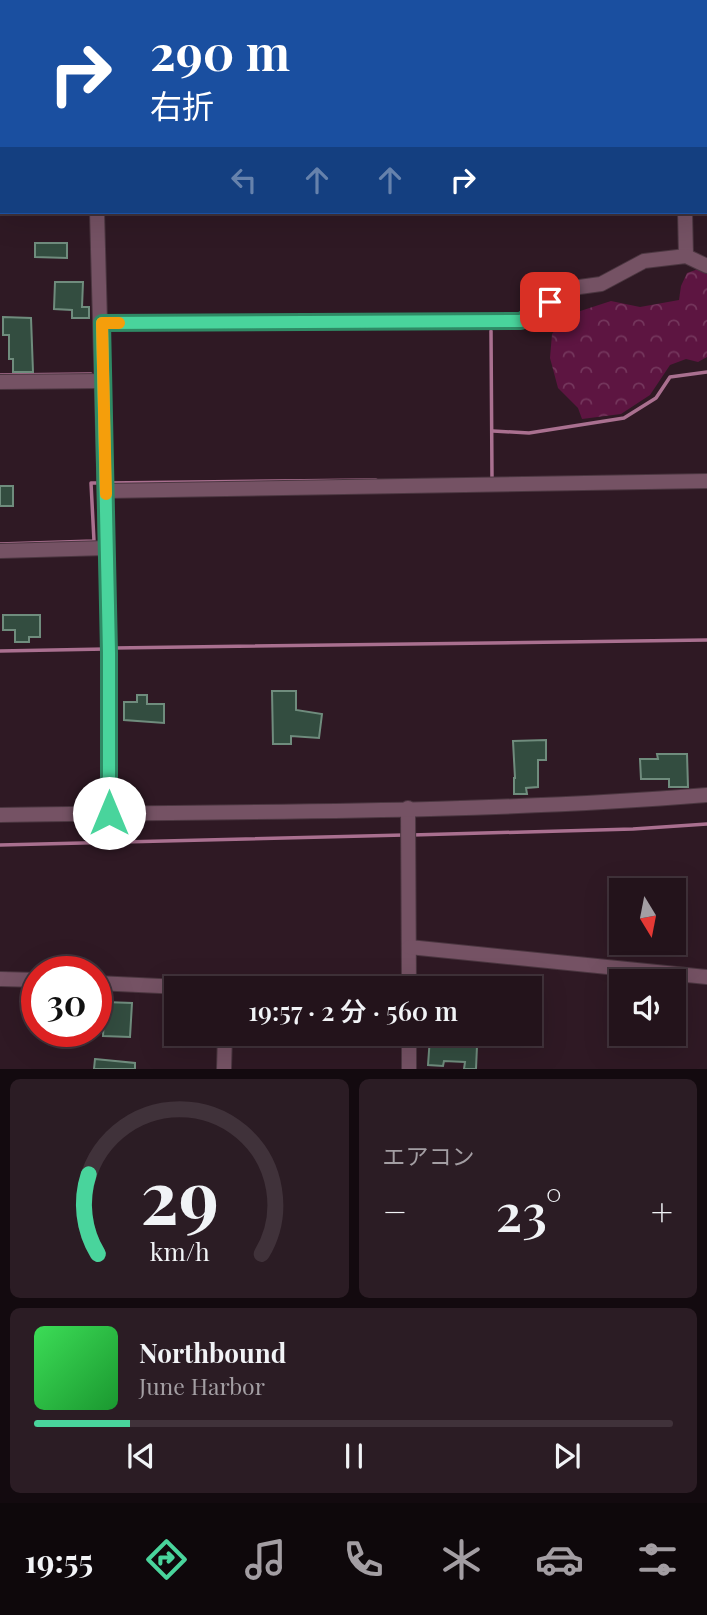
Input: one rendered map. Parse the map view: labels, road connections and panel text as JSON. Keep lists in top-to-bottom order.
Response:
{
  "north": "bottom",
  "page": {
    "turn": ["290 m", "右折"],
    "limit": "30",
    "trip": "19:57 · 2 分 · 560 m",
    "tile": "エアコン",
    "heat": ["−", "23°", "+"],
    "song": ["Northbound", "June Harbor"],
    "tabs": "19:55",
    "gauge": ["29", "km/h"]
  }
}
